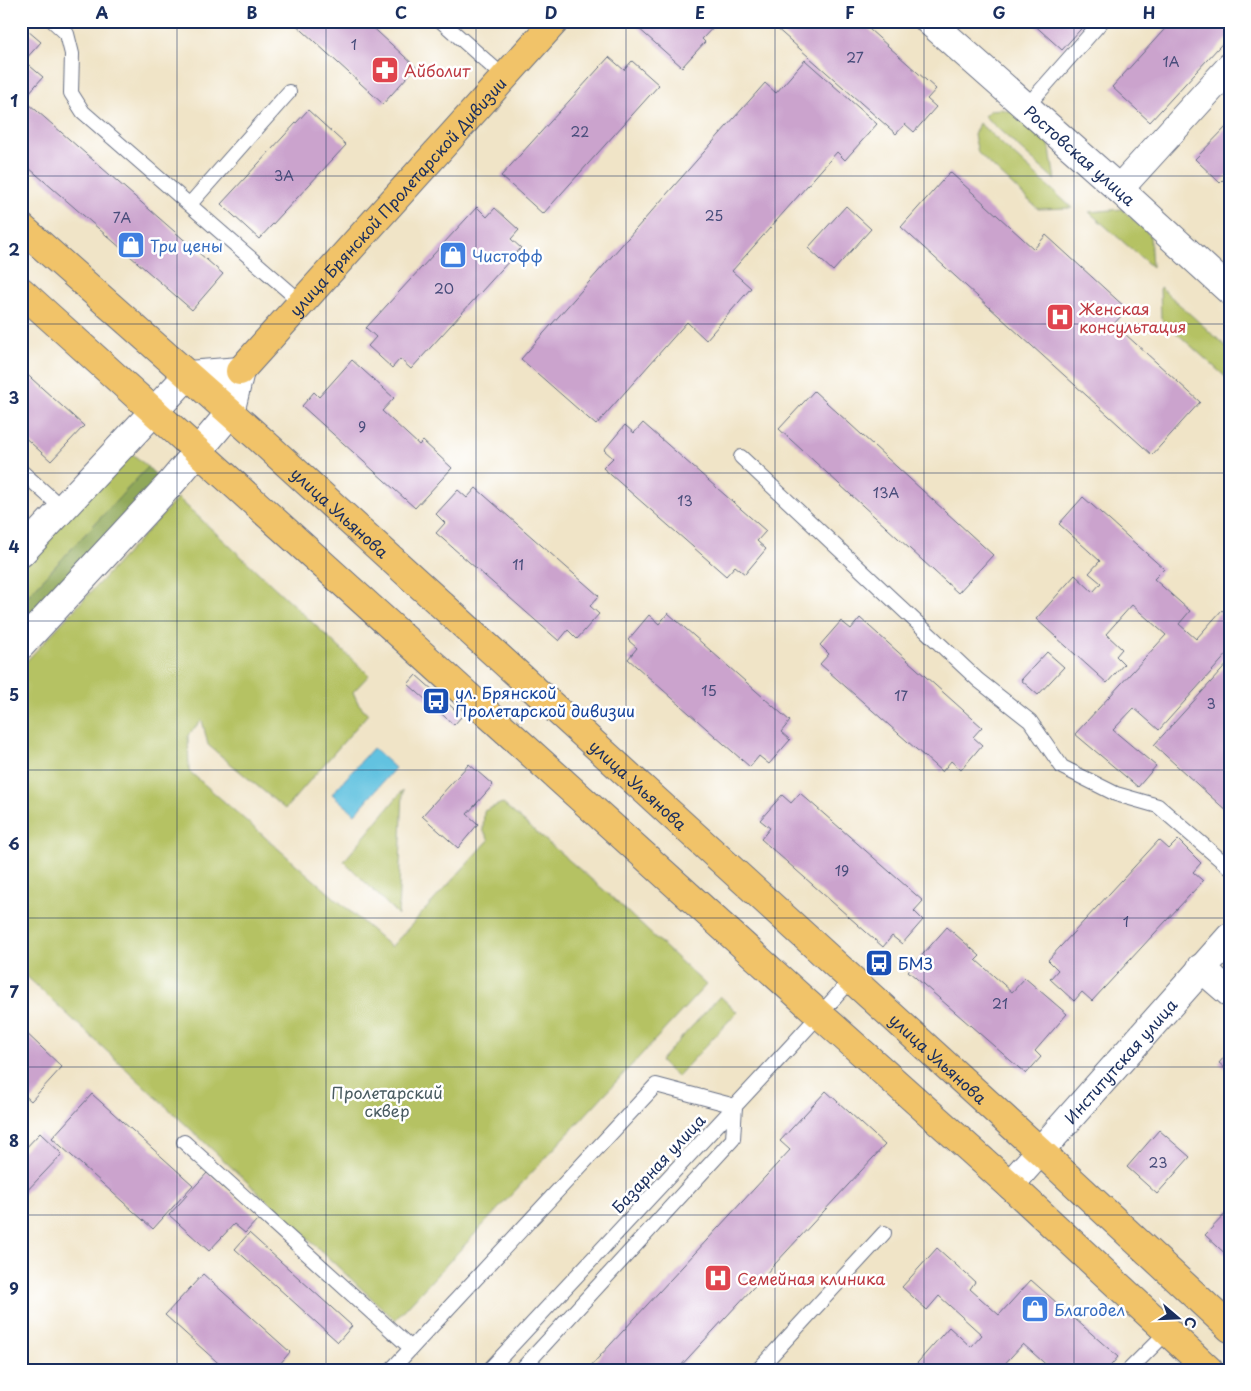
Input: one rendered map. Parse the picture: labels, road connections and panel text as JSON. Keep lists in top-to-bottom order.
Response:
{
  "streets": {
    "main road": ["улица Брянской Пролетарской Дивизии", "улица Ульянова"],
    "street": ["Ростовская улица", "Институтская улица"],
    "lane": ["Базарная улица"]
  },
  "crossings": [
    ["улица Брянской Пролетарской Дивизии", "улица Ульянова"],
    ["улица Ульянова", "Институтская улица"],
    ["улица Ульянова", "Базарная улица"]
  ],
  "parks": ["Пролетарский сквер"],
  "places": {
    "pharmacy": ["Айболит"],
    "shop": ["Три цены", "Чистофф", "Благодел"],
    "hospital": ["Женская консультация", "Семейная клиника"],
    "bus stop": ["ул. Брянской Пролетарской дивизии", "БМЗ"]
  },
  "house_numbers": [
    "1",
    "27",
    "1А",
    "22",
    "3А",
    "25",
    "7А",
    "20",
    "9",
    "13А",
    "13",
    "11",
    "15",
    "17",
    "3",
    "19",
    "1",
    "21",
    "23"
  ],
  "north": "right",
  "grid": {
    "columns": [
      "A",
      "B",
      "C",
      "D",
      "E",
      "F",
      "G",
      "H"
    ],
    "rows": [
      "1",
      "2",
      "3",
      "4",
      "5",
      "6",
      "7",
      "8",
      "9"
    ]
  }
}
